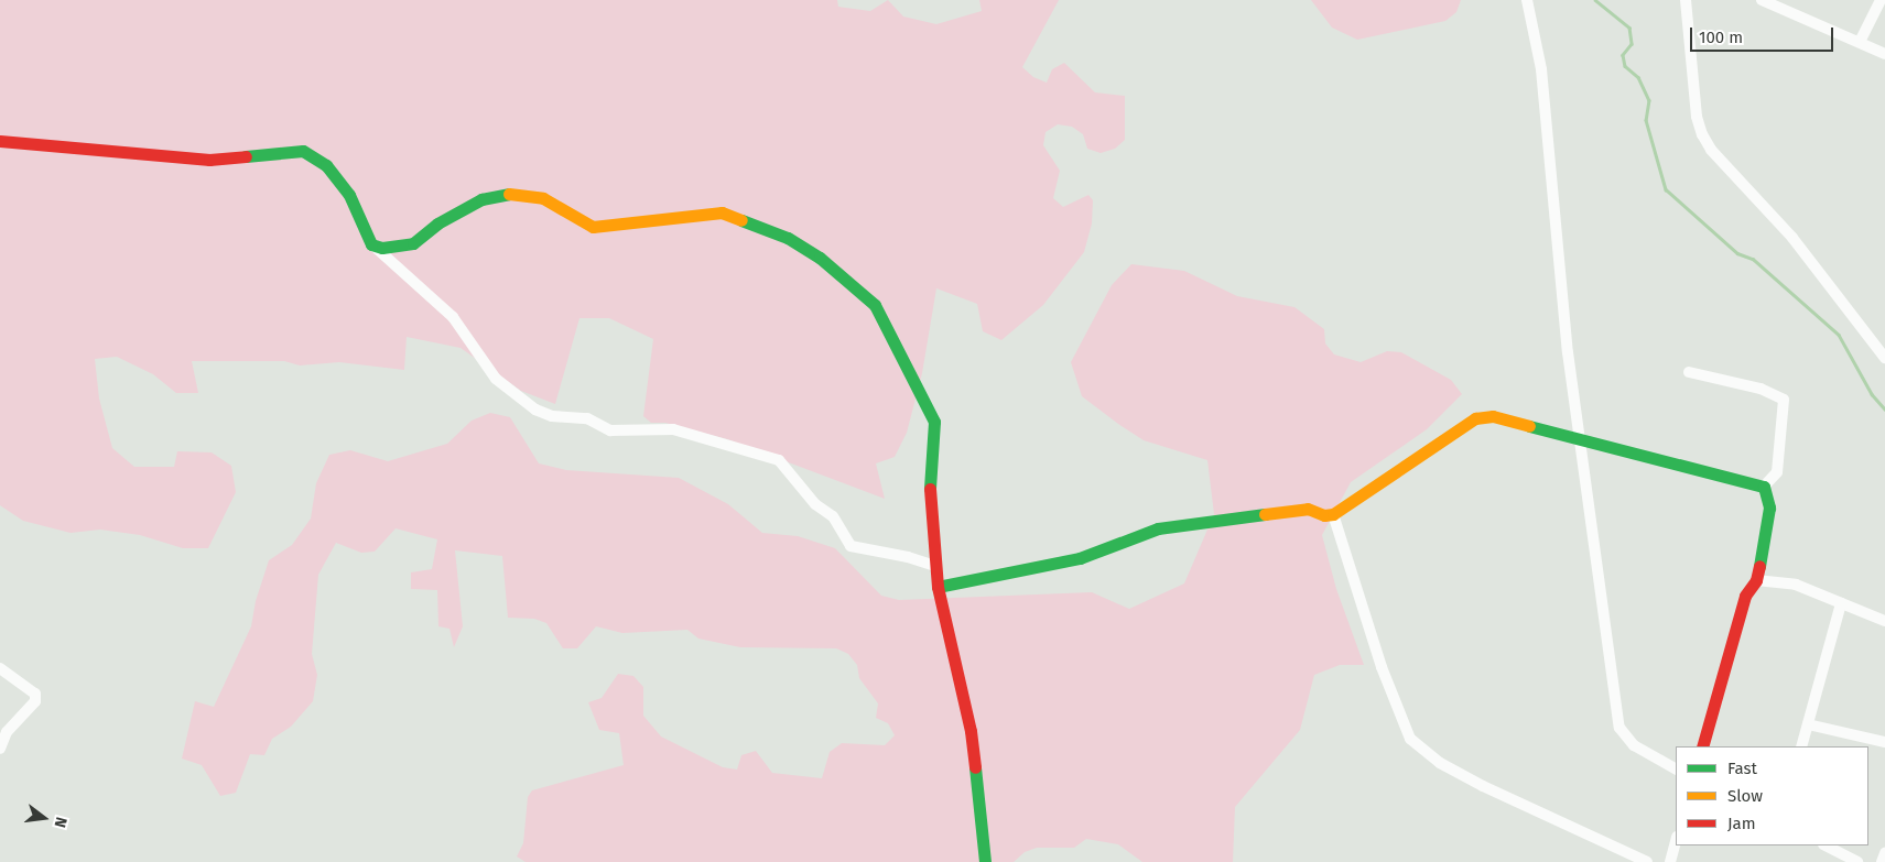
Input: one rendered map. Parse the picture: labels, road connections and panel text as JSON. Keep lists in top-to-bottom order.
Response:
{
  "legend": ["Fast", "Slow", "Jam"],
  "scale_bar": "100 m",
  "north": "right"
}
